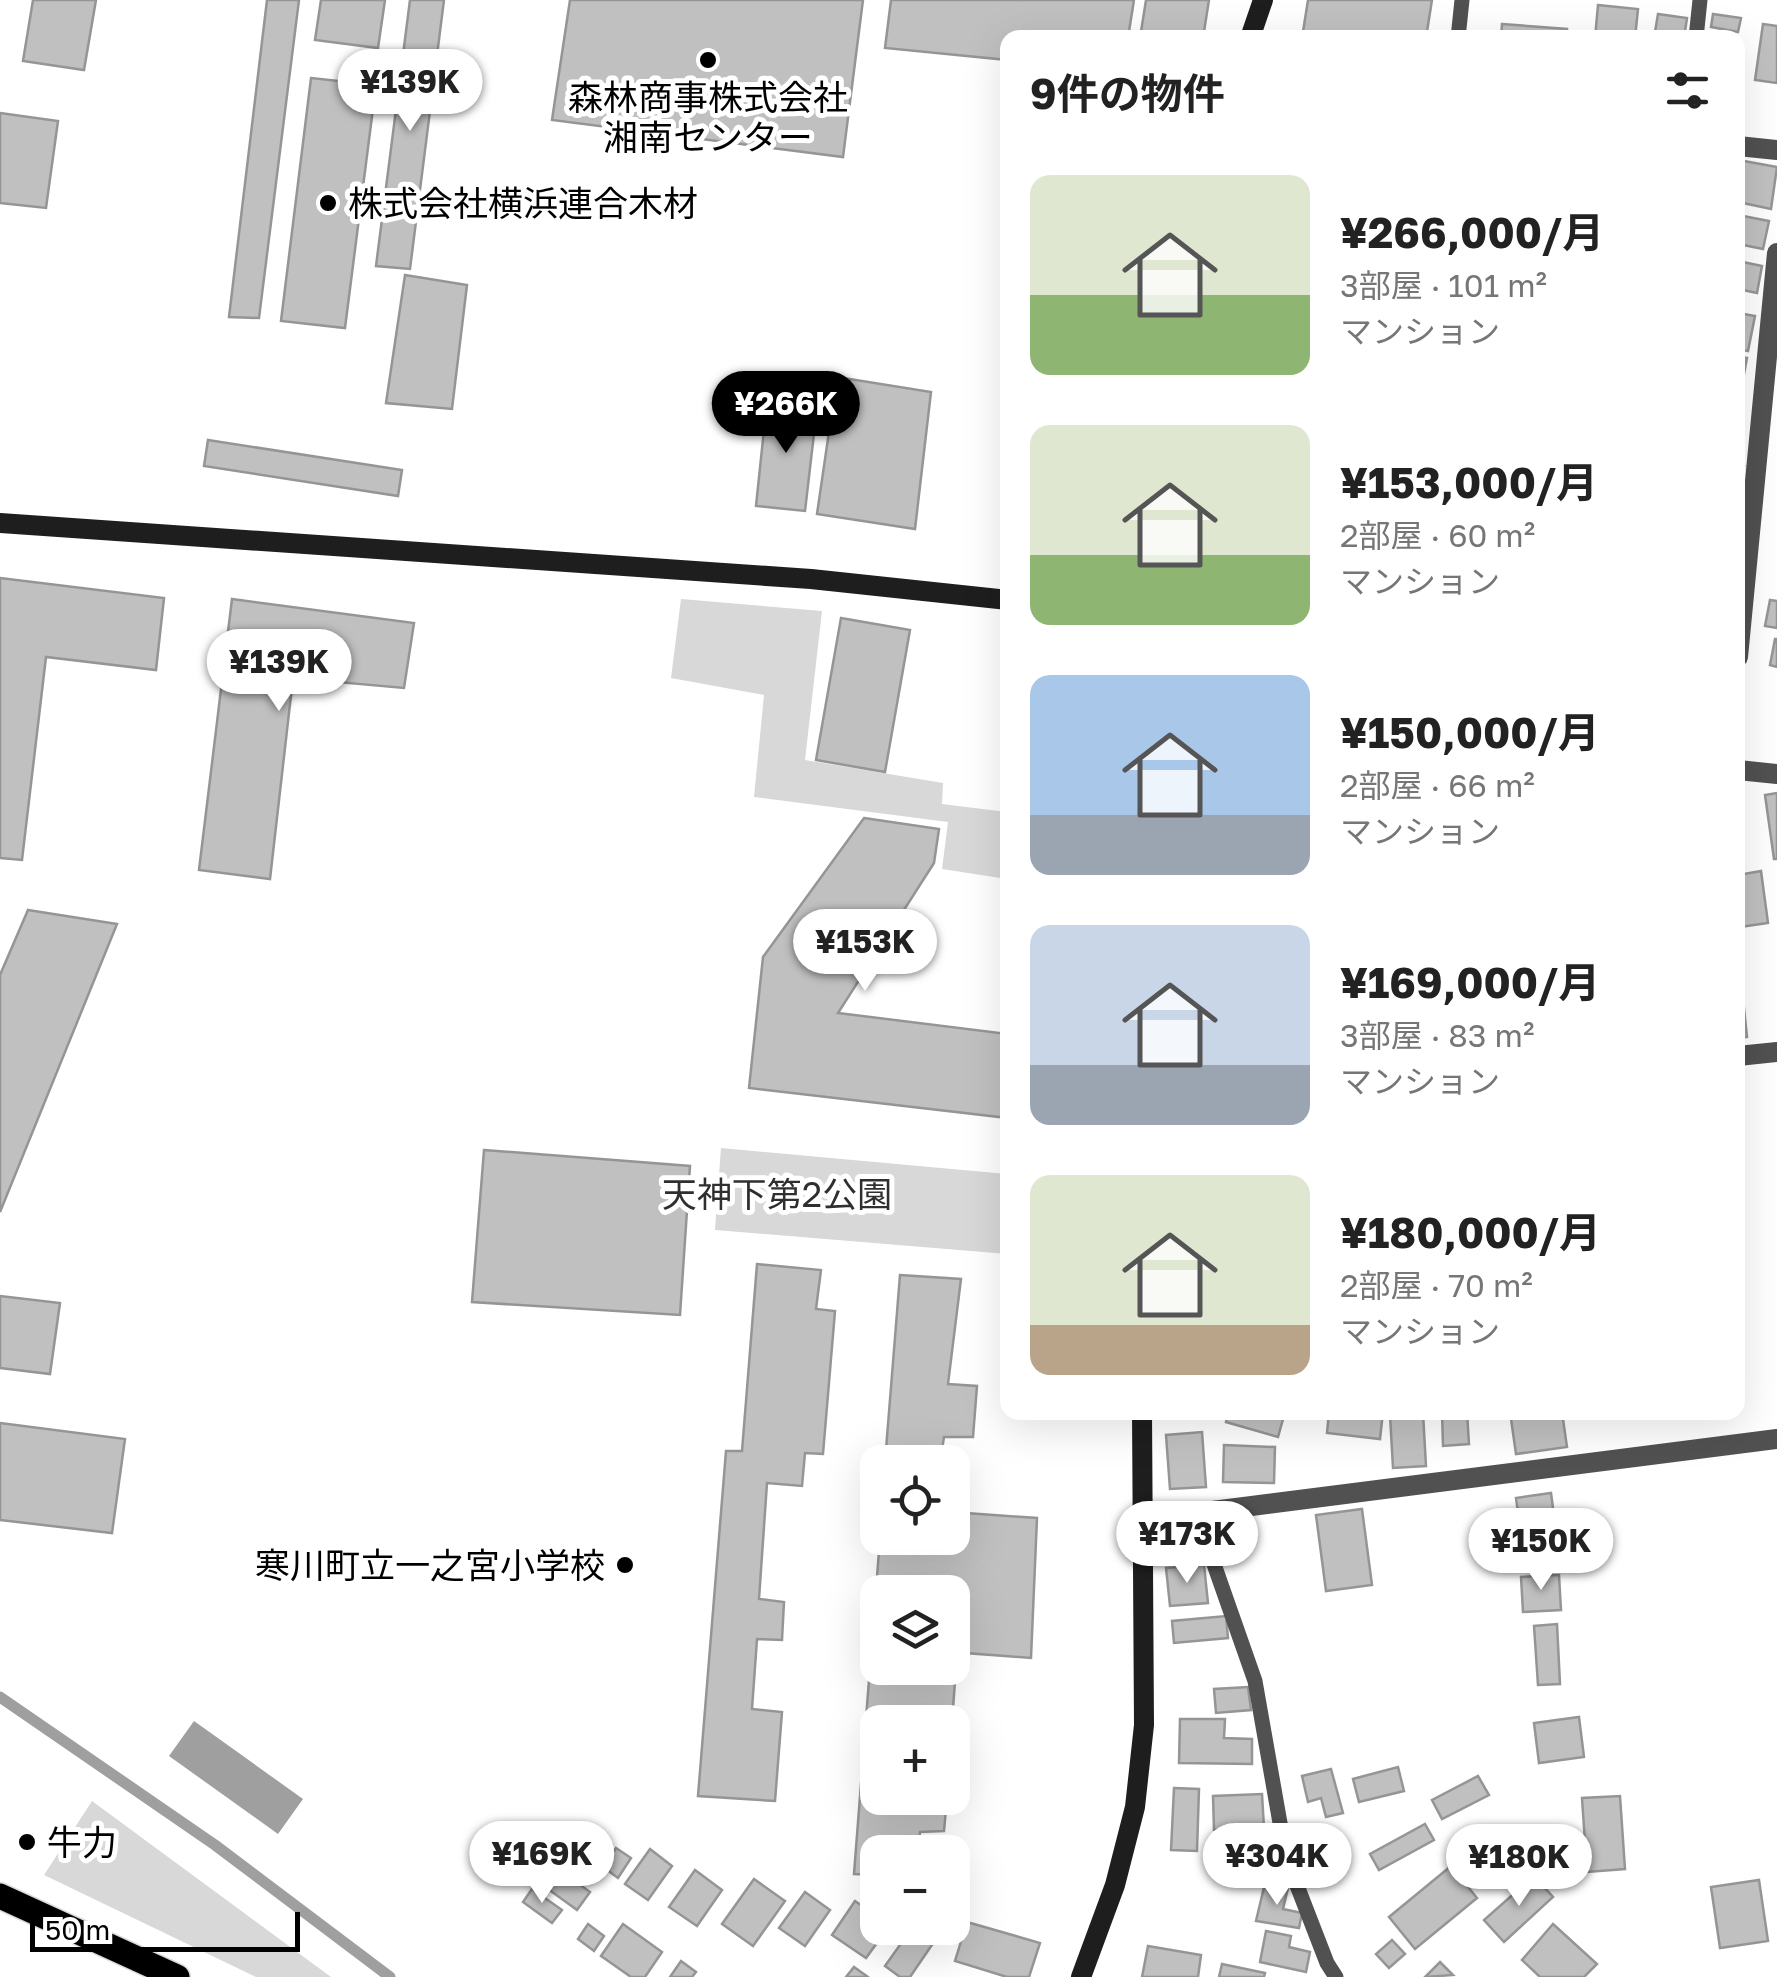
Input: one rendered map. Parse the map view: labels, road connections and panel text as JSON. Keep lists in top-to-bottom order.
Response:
{
  "parks": ["天神下第2公園"],
  "places": [
    "森林商事株式会社 湘南センター",
    "株式会社横浜連合木材",
    "寒川町立一之宮小学校",
    "牛力"
  ],
  "scale_bar": "50 m",
  "page": {
    "heading": "9件の物件",
    "price": [
      "¥139K",
      "¥266K",
      "¥139K",
      "¥153K",
      "¥173K",
      "¥150K",
      "¥169K",
      "¥304K",
      "¥180K"
    ],
    "list": [
      {
        "name": "¥266,000/月",
        "note": "3部屋 · 101 m² · マンション"
      },
      {
        "name": "¥153,000/月",
        "note": "2部屋 · 60 m² · マンション"
      },
      {
        "name": "¥150,000/月",
        "note": "2部屋 · 66 m² · マンション"
      },
      {
        "name": "¥169,000/月",
        "note": "3部屋 · 83 m² · マンション"
      },
      {
        "name": "¥180,000/月",
        "note": "2部屋 · 70 m² · マンション"
      }
    ],
    "map_buttons": ["+", "−"],
    "scale": "50 m"
  }
}
